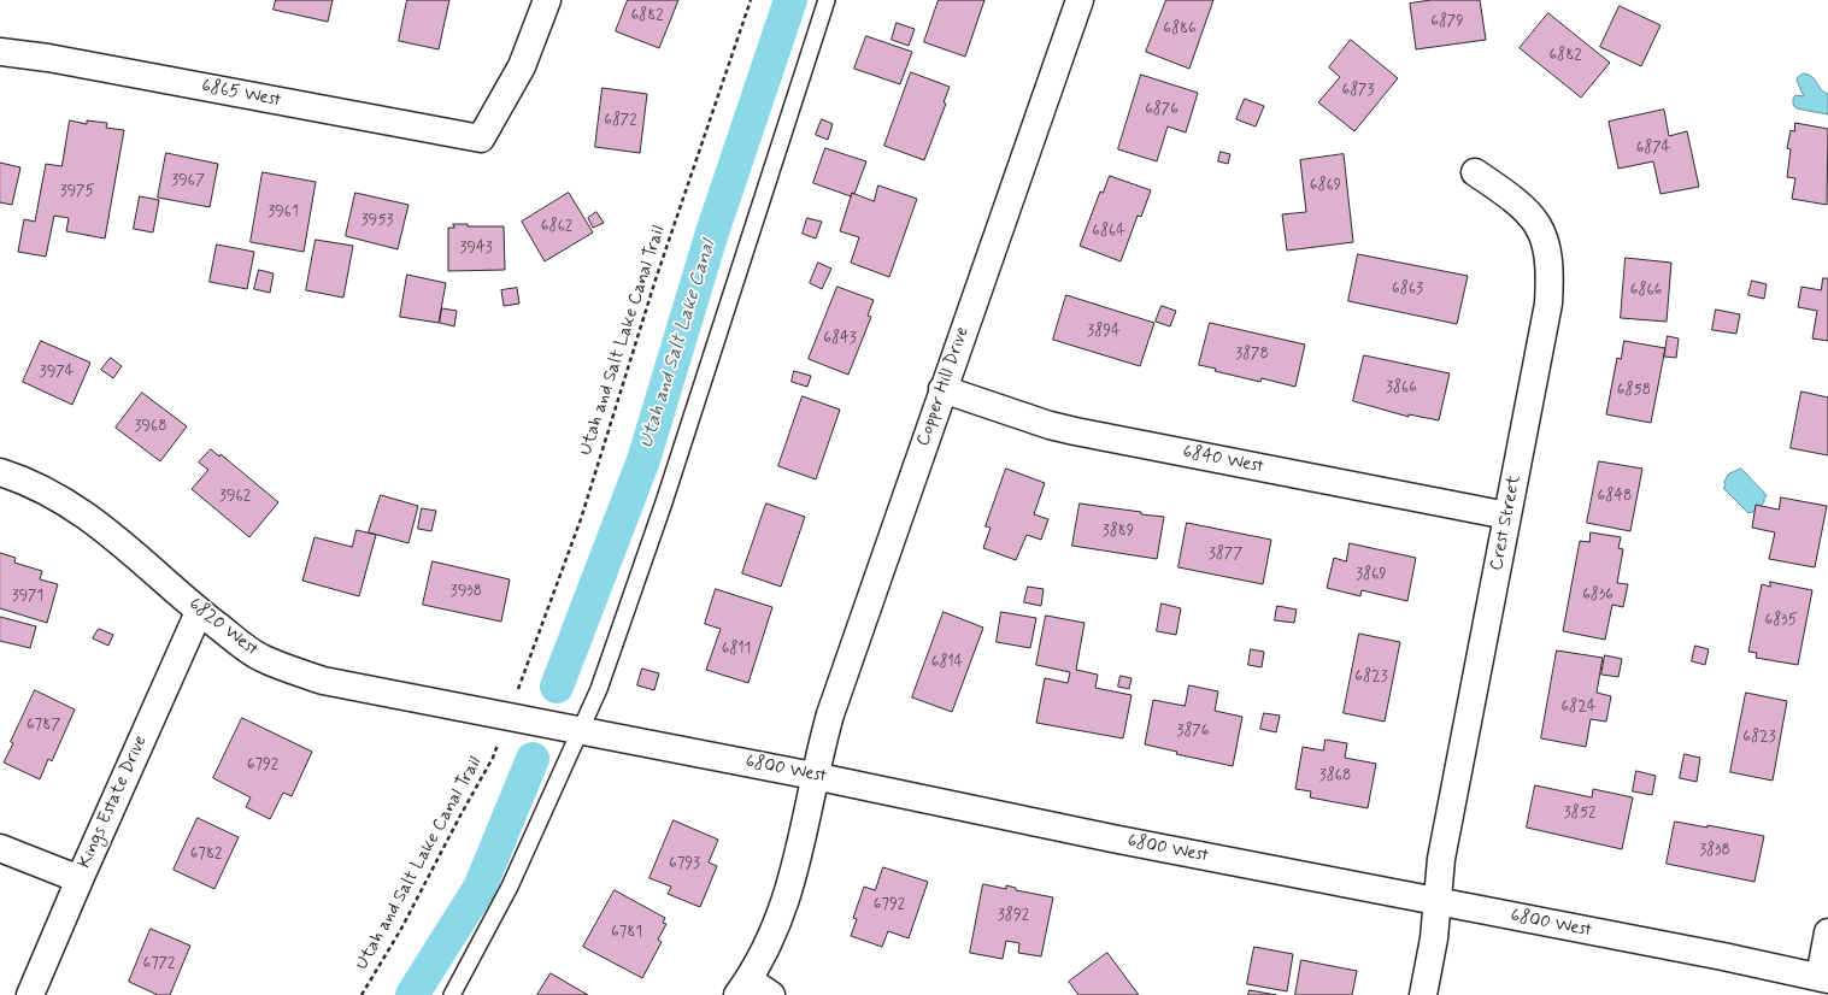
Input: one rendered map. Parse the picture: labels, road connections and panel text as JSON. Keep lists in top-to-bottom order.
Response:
{
  "streets": {
    "street": [
      "6865 West",
      "Copper Hill Drive",
      "6840 West",
      "Crest Street",
      "6820 West",
      "6800 West",
      "Kings Estate Drive"
    ],
    "path": ["Utah and Salt Lake Canal Trail"]
  },
  "crossings": [
    ["Copper Hill Drive", "6840 West"],
    ["Copper Hill Drive", "6800 West"],
    ["6840 West", "Crest Street"],
    ["Crest Street", "6800 West"],
    ["6820 West", "6800 West"],
    ["6820 West", "Kings Estate Drive"]
  ],
  "water": ["Utah and Salt Lake Canal"],
  "house_numbers": [
    "6882",
    "6879",
    "6886",
    "6882",
    "6873",
    "6876",
    "6872",
    "6874",
    "3967",
    "6869",
    "3975",
    "3961",
    "3953",
    "6862",
    "6864",
    "3943",
    "6863",
    "6866",
    "3894",
    "6843",
    "3878",
    "3974",
    "3866",
    "6858",
    "3968",
    "3962",
    "6848",
    "3889",
    "3877",
    "3869",
    "3938",
    "6836",
    "3971",
    "6835",
    "6811",
    "6814",
    "6823",
    "6824",
    "6787",
    "3876",
    "6823",
    "6792",
    "3868",
    "3852",
    "3838",
    "6782",
    "6793",
    "6792",
    "3892",
    "6781",
    "6772"
  ]
}
